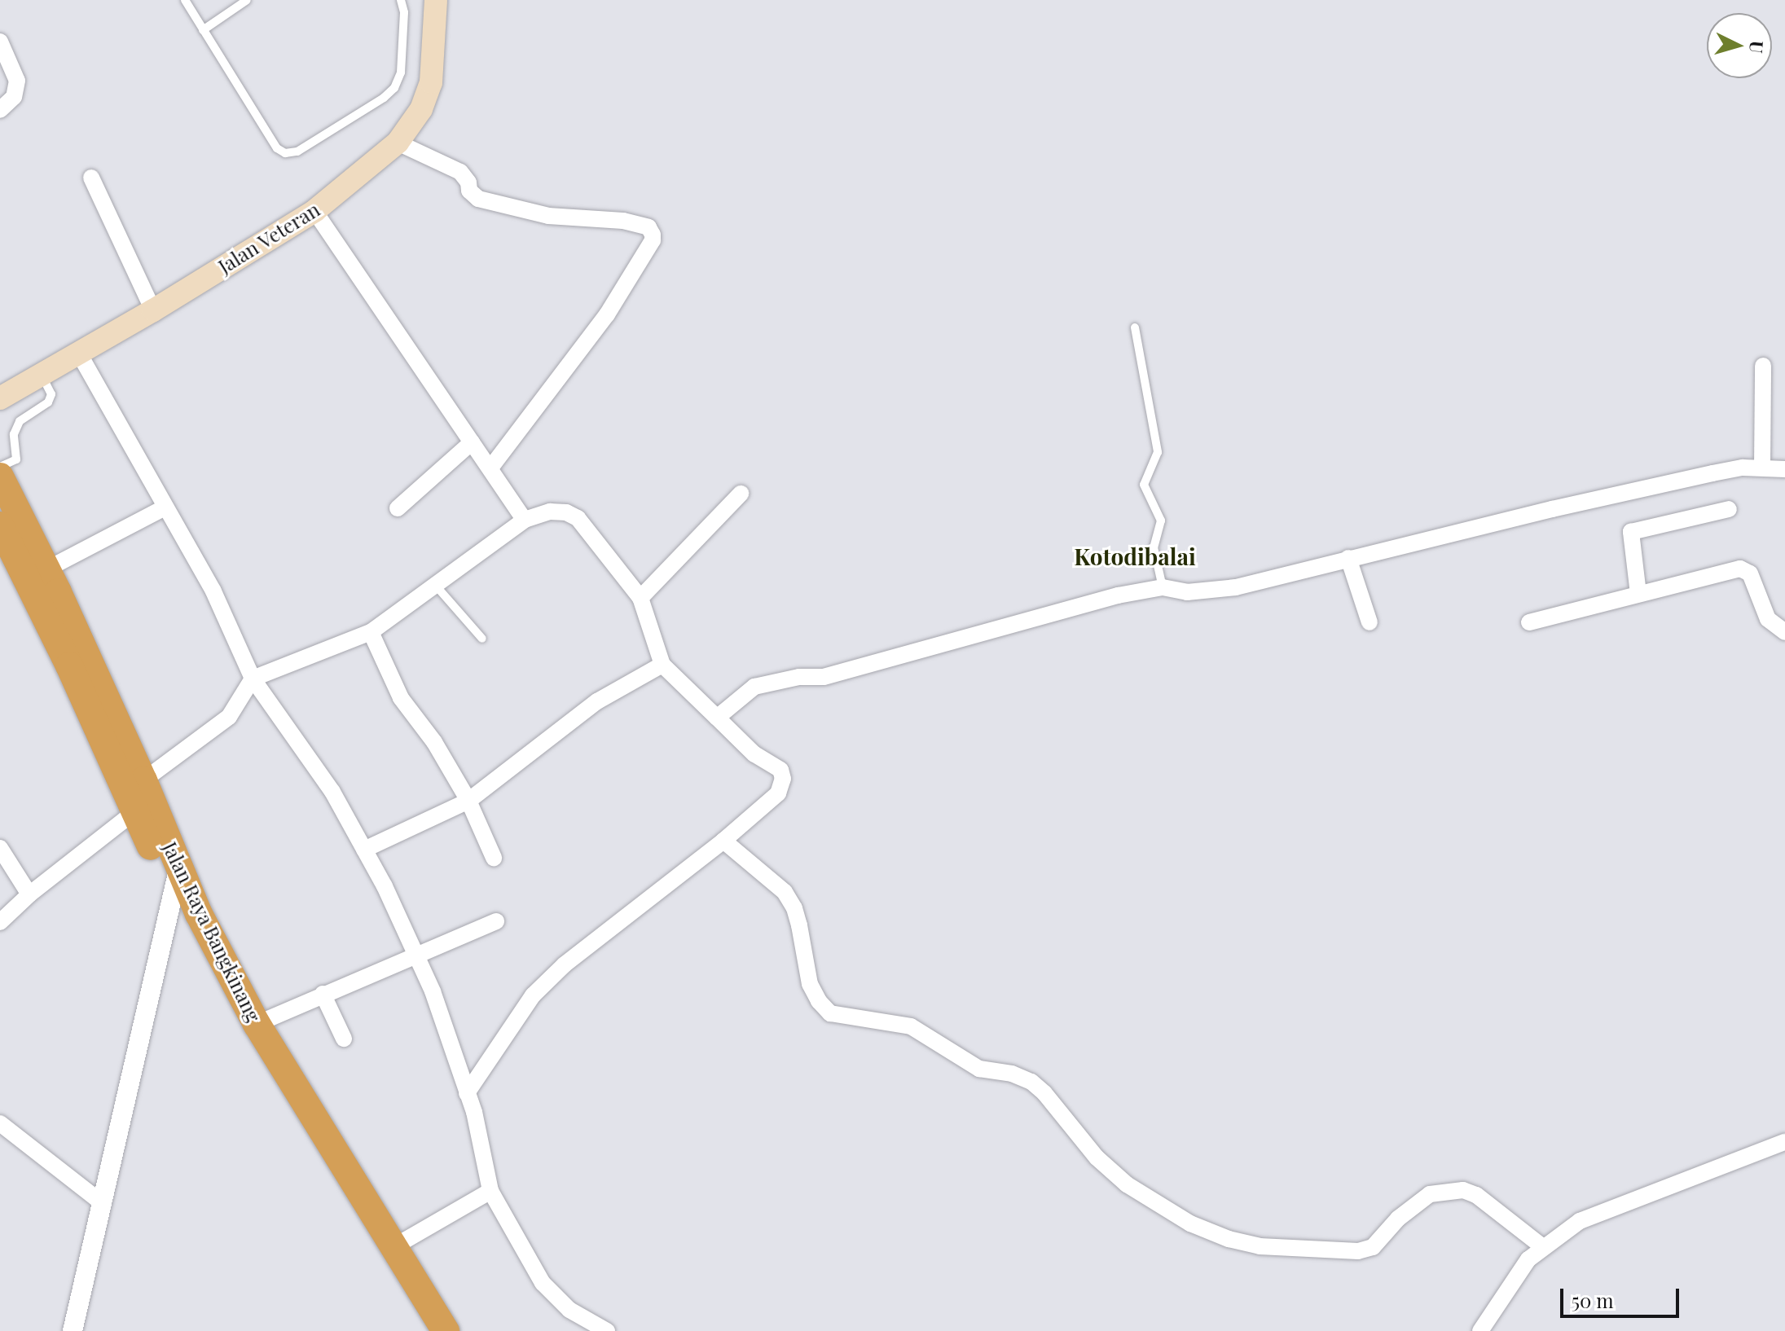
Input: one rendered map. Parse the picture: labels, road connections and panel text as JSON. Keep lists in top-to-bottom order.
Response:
{
  "streets": {
    "highway": ["Jalan Raya Bangkinang"],
    "main road": ["Jalan Veteran"]
  },
  "districts": ["Kotodibalai"],
  "scale_bar": "50 m",
  "north": "right"
}
